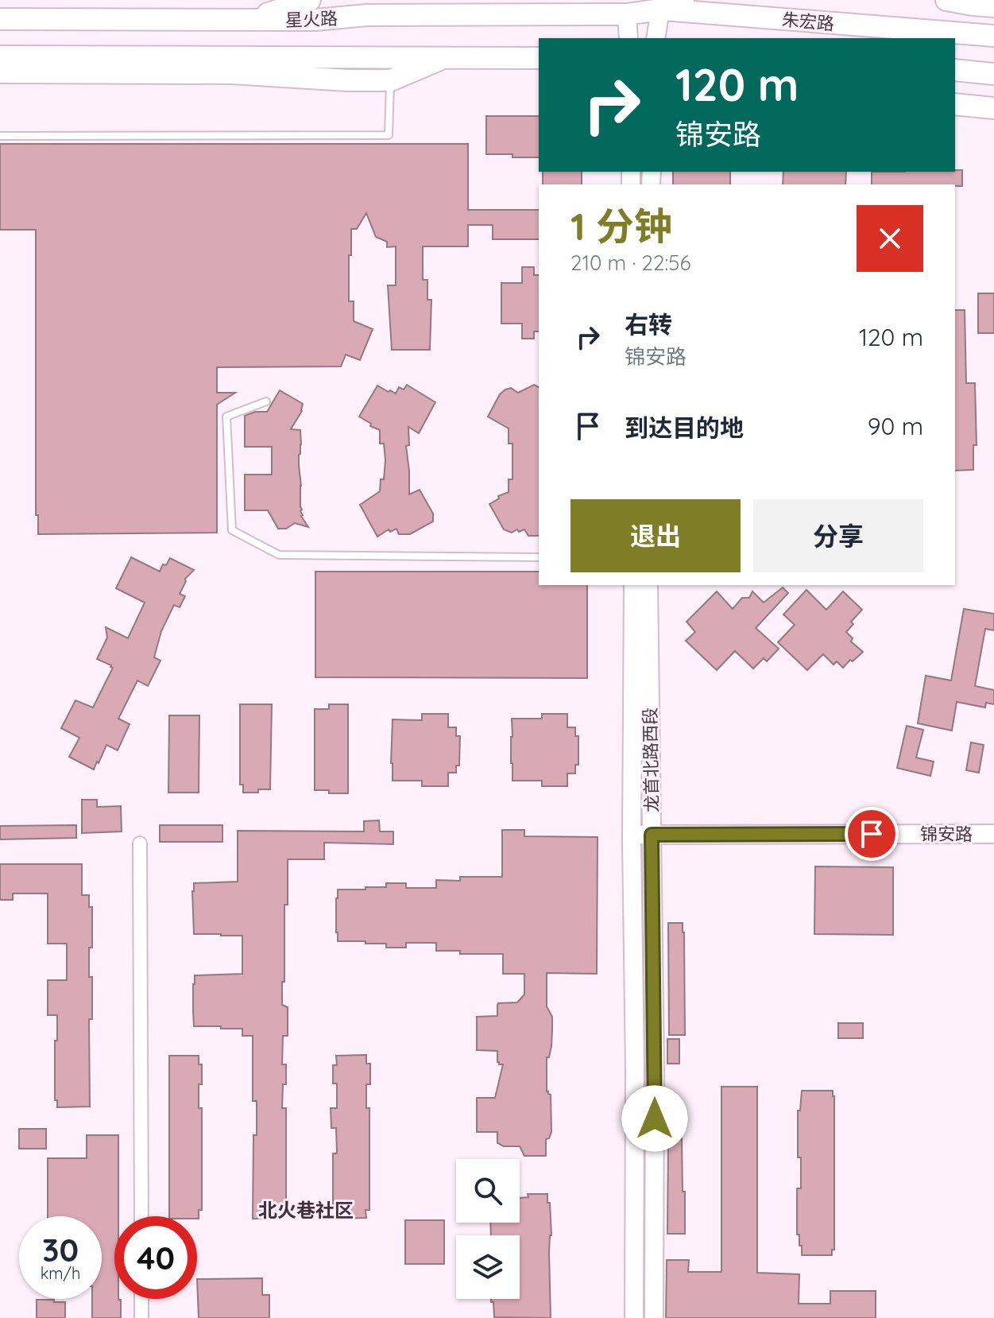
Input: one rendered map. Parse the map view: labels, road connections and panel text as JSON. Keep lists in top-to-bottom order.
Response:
{
  "streets": {
    "main road": ["星火路", "朱宏路"],
    "street": ["龙首北路西段", "锦安路"]
  },
  "crossings": [
    ["星火路", "朱宏路"],
    ["龙首北路西段", "锦安路"]
  ],
  "districts": ["北火巷社区"],
  "page": {
    "turn": ["120 m", "锦安路"],
    "heading": ["1 分钟", "210 m · 22:56"],
    "list": [
      {
        "name": "右转",
        "note": "锦安路",
        "value": "120 m"
      },
      {
        "name": "到达目的地",
        "value": "90 m"
      }
    ],
    "buttons": ["退出", "分享"],
    "speed": "30 km/h",
    "limit": "40"
  }
}
